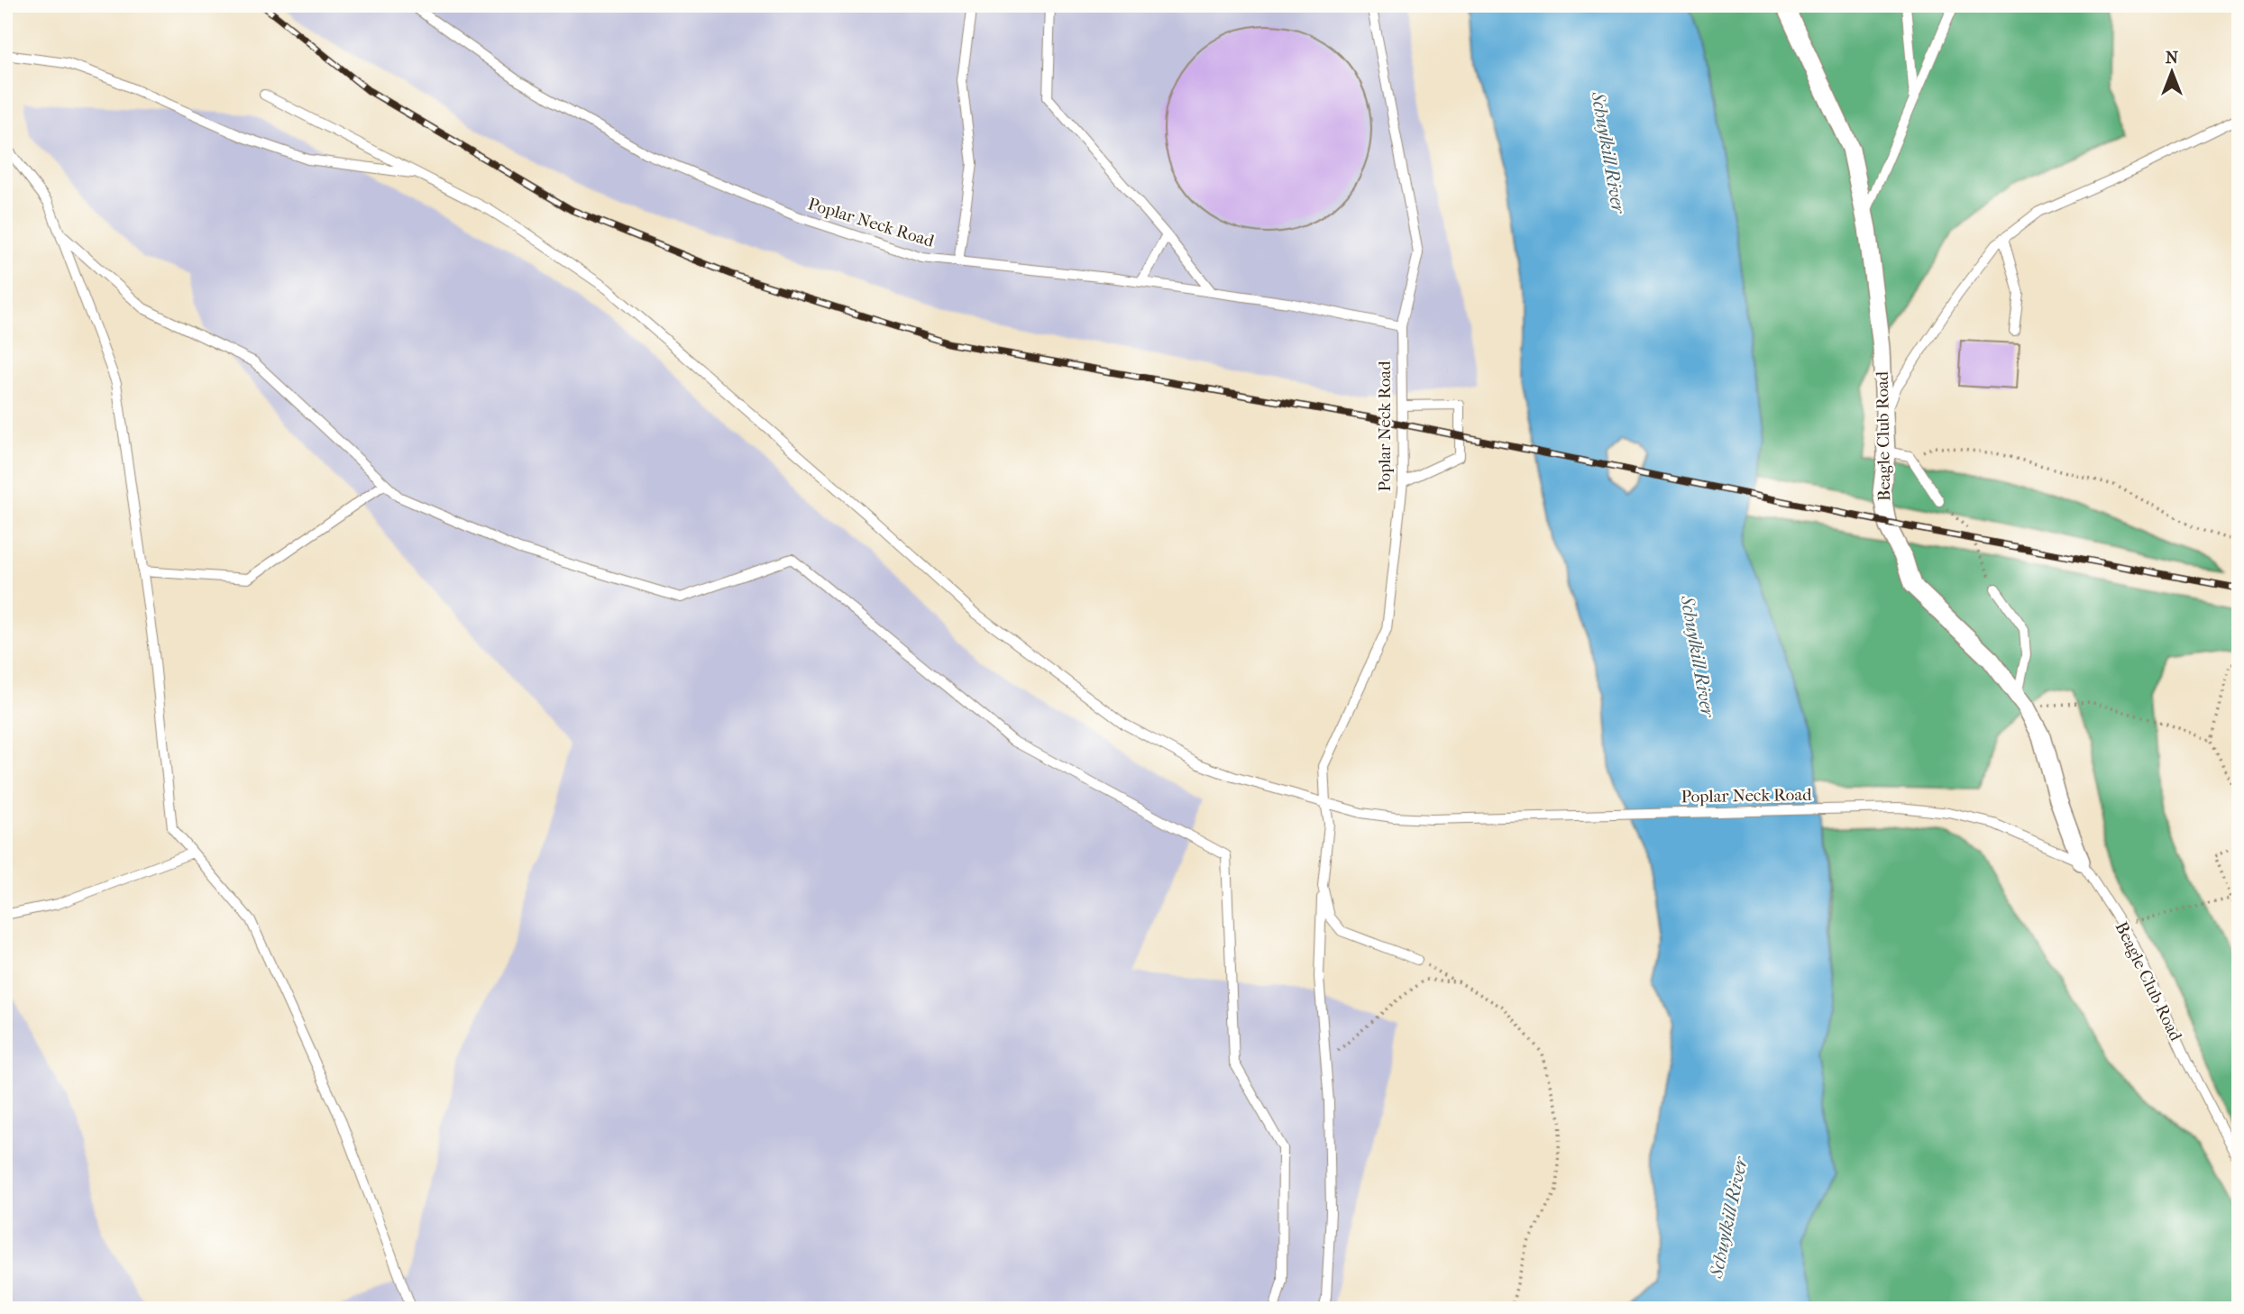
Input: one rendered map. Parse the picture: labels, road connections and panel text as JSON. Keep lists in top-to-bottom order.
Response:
{
  "streets": {
    "street": ["Beagle Club Road"],
    "lane": ["Poplar Neck Road"]
  },
  "crossings": [
    ["Poplar Neck Road", "Beagle Club Road"]
  ],
  "water": ["Schuylkill River"],
  "north": "top"
}
